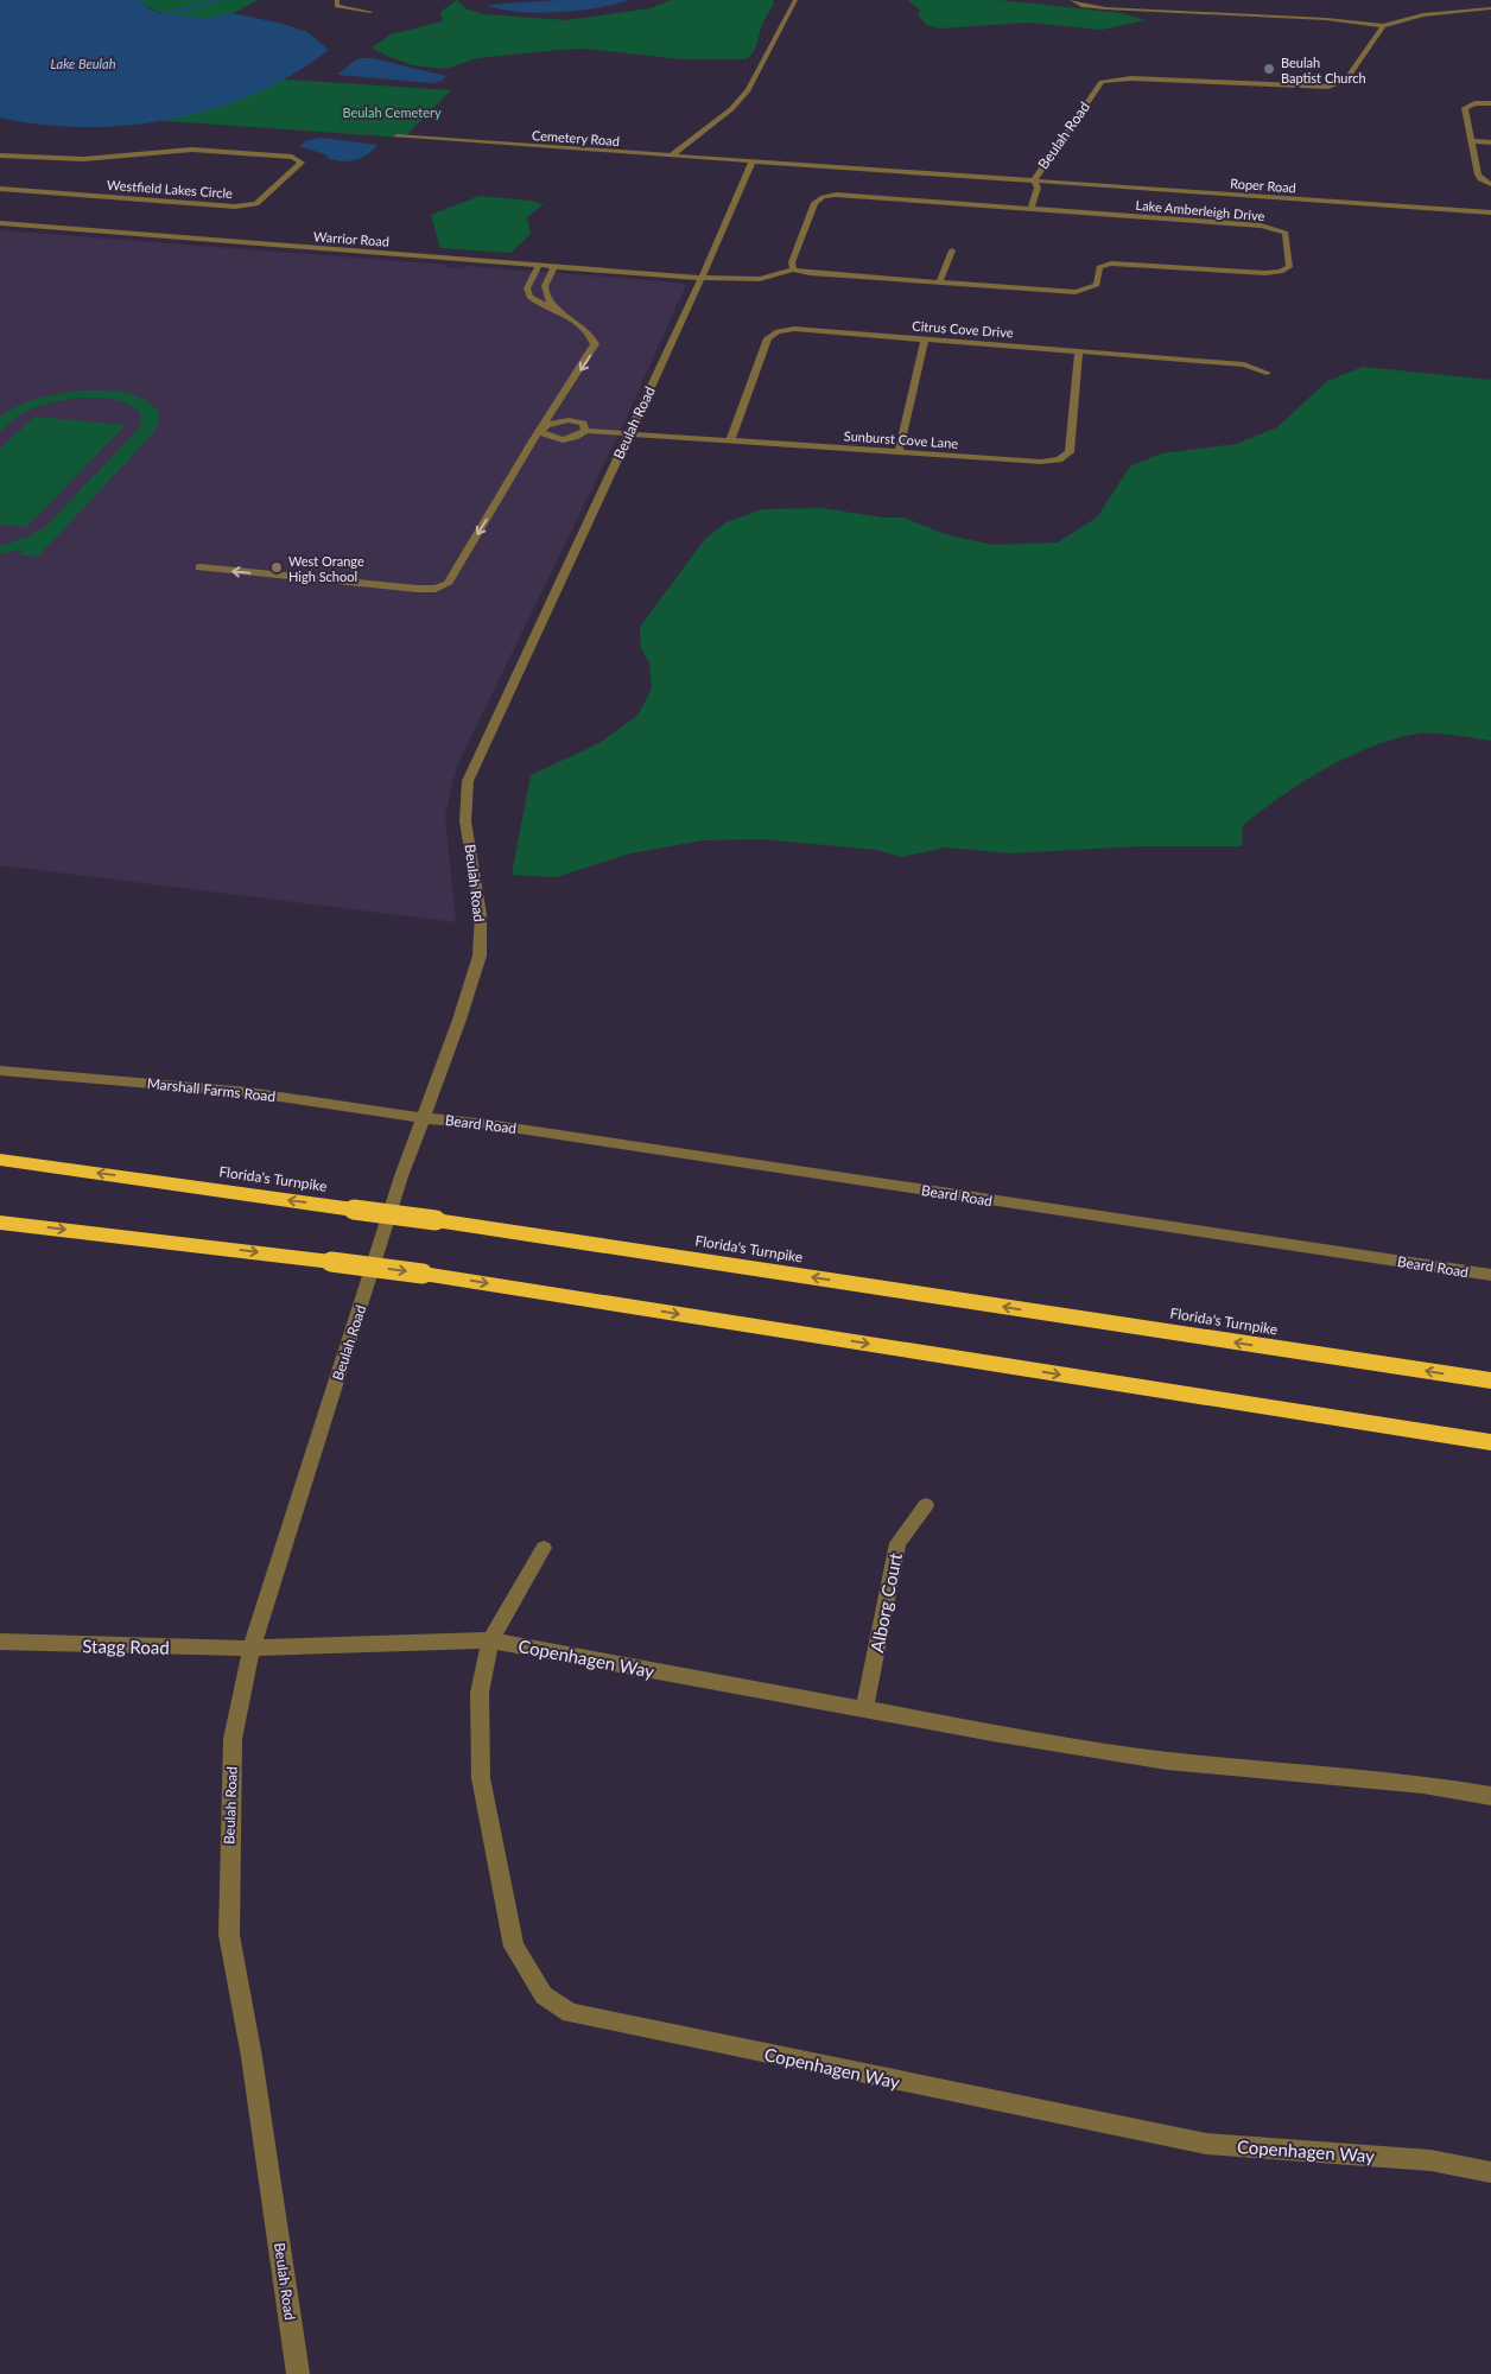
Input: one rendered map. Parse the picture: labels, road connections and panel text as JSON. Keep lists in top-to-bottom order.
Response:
{
  "streets": {
    "highway": ["Florida's Turnpike"],
    "street": [
      "Beulah Road",
      "Cemetery Road",
      "Roper Road",
      "Westfield Lakes Circle",
      "Lake Amberleigh Drive",
      "Warrior Road",
      "Citrus Cove Drive",
      "Sunburst Cove Lane",
      "Marshall Farms Road",
      "Beard Road",
      "Alborg Court",
      "Stagg Road",
      "Copenhagen Way"
    ]
  },
  "crossings": [
    ["Beulah Road", "Cemetery Road"],
    ["Beulah Road", "Roper Road"],
    ["Beulah Road", "Lake Amberleigh Drive"],
    ["Beulah Road", "Warrior Road"],
    ["Beulah Road", "Sunburst Cove Lane"],
    ["Beulah Road", "Marshall Farms Road"],
    ["Beulah Road", "Beard Road"],
    ["Beulah Road", "Stagg Road"],
    ["Beulah Road", "Copenhagen Way"],
    ["Lake Amberleigh Drive", "Warrior Road"],
    ["Citrus Cove Drive", "Sunburst Cove Lane"],
    ["Marshall Farms Road", "Beard Road"],
    ["Alborg Court", "Copenhagen Way"],
    ["Stagg Road", "Copenhagen Way"]
  ],
  "water": ["Lake Beulah"],
  "parks": ["Beulah Cemetery"],
  "places": ["Beulah Baptist Church", "West Orange High School"]
}
